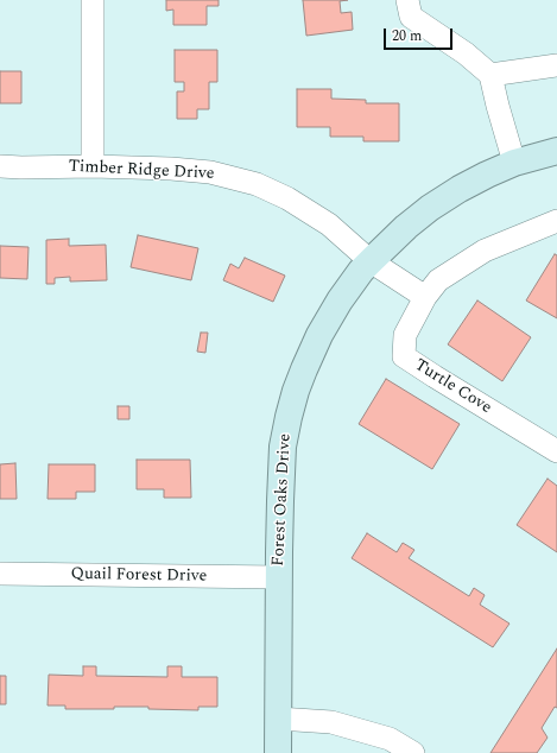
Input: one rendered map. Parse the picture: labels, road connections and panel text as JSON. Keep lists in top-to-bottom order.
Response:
{
  "streets": {
    "street": [
      "Timber Ridge Drive",
      "Turtle Cove",
      "Forest Oaks Drive",
      "Quail Forest Drive"
    ]
  },
  "crossings": [
    ["Timber Ridge Drive", "Forest Oaks Drive"],
    ["Forest Oaks Drive", "Quail Forest Drive"]
  ],
  "scale_bar": "20 m"
}
